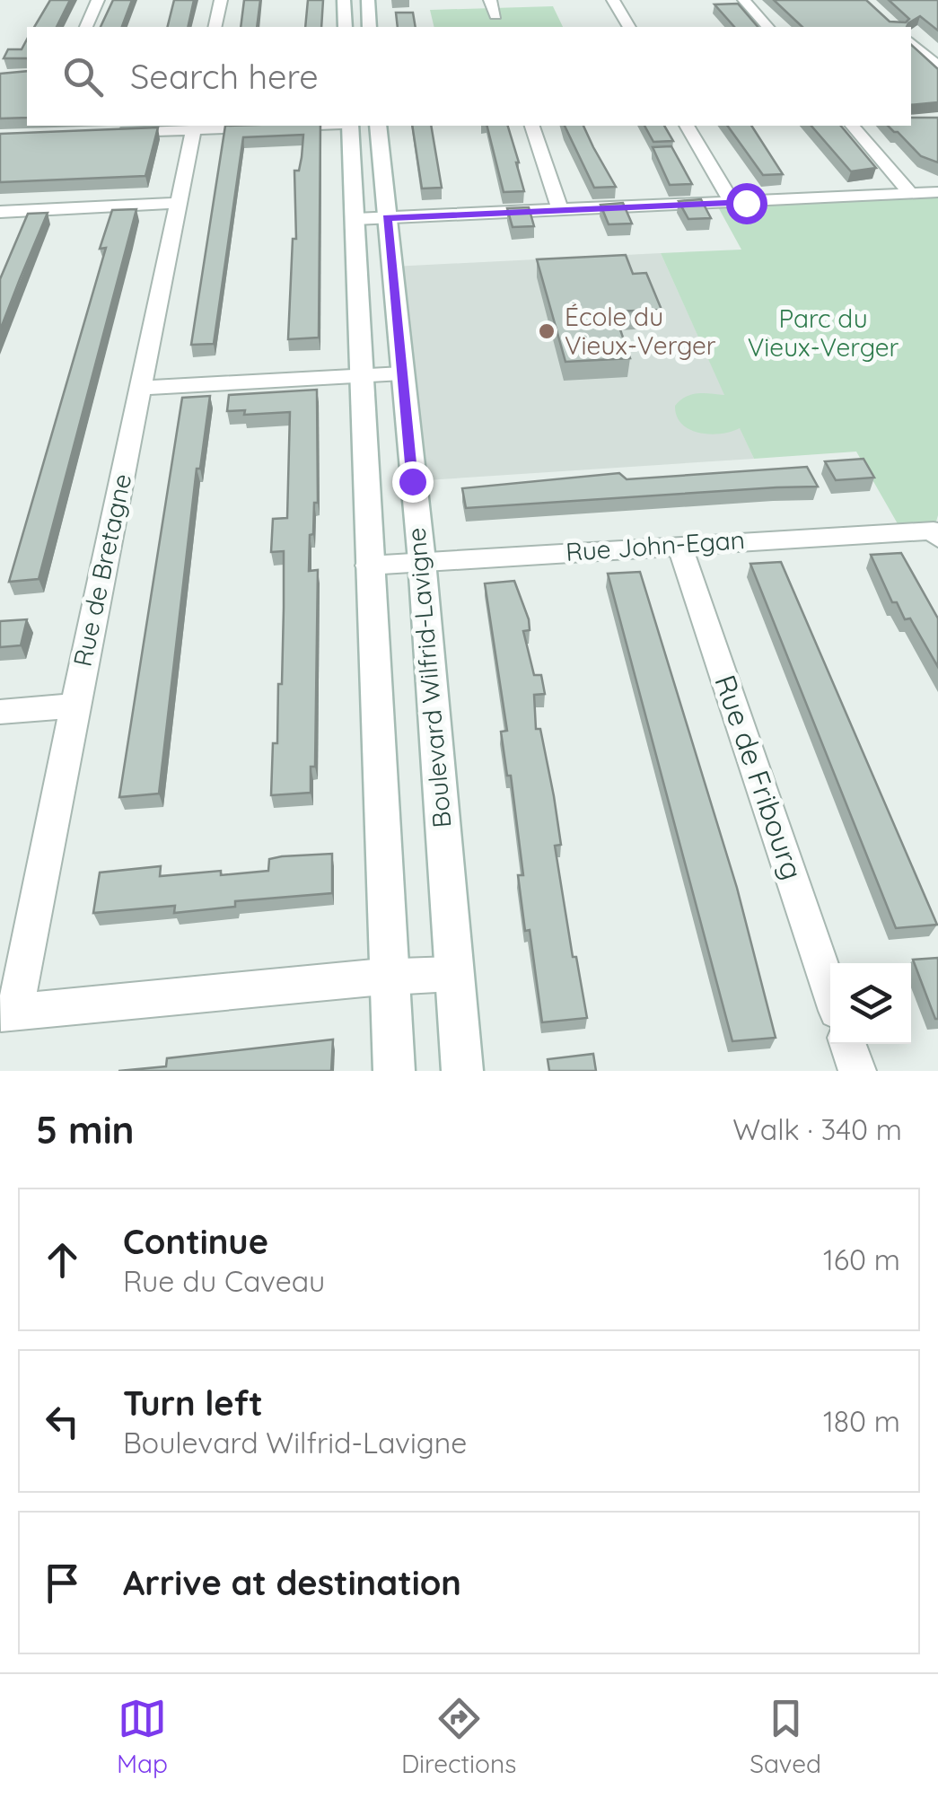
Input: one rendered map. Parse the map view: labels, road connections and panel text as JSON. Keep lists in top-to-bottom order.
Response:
{
  "streets": {
    "main road": ["Boulevard Wilfrid-Lavigne"],
    "street": ["Rue John-Egan", "Rue de Bretagne", "Rue de Fribourg"]
  },
  "crossings": [
    ["Rue John-Egan", "Boulevard Wilfrid-Lavigne"],
    ["Rue John-Egan", "Rue de Fribourg"]
  ],
  "parks": ["Parc du Vieux-Verger"],
  "places": ["École du Vieux-Verger"],
  "page": {
    "search": "Search here",
    "heading": ["5 min", "Walk · 340 m"],
    "list": [
      ["Continue", "Rue du Caveau", "160 m"],
      ["Turn left", "Boulevard Wilfrid-Lavigne", "180 m"],
      "Arrive at destination"
    ],
    "nav": ["Map", "Directions", "Saved"]
  }
}
